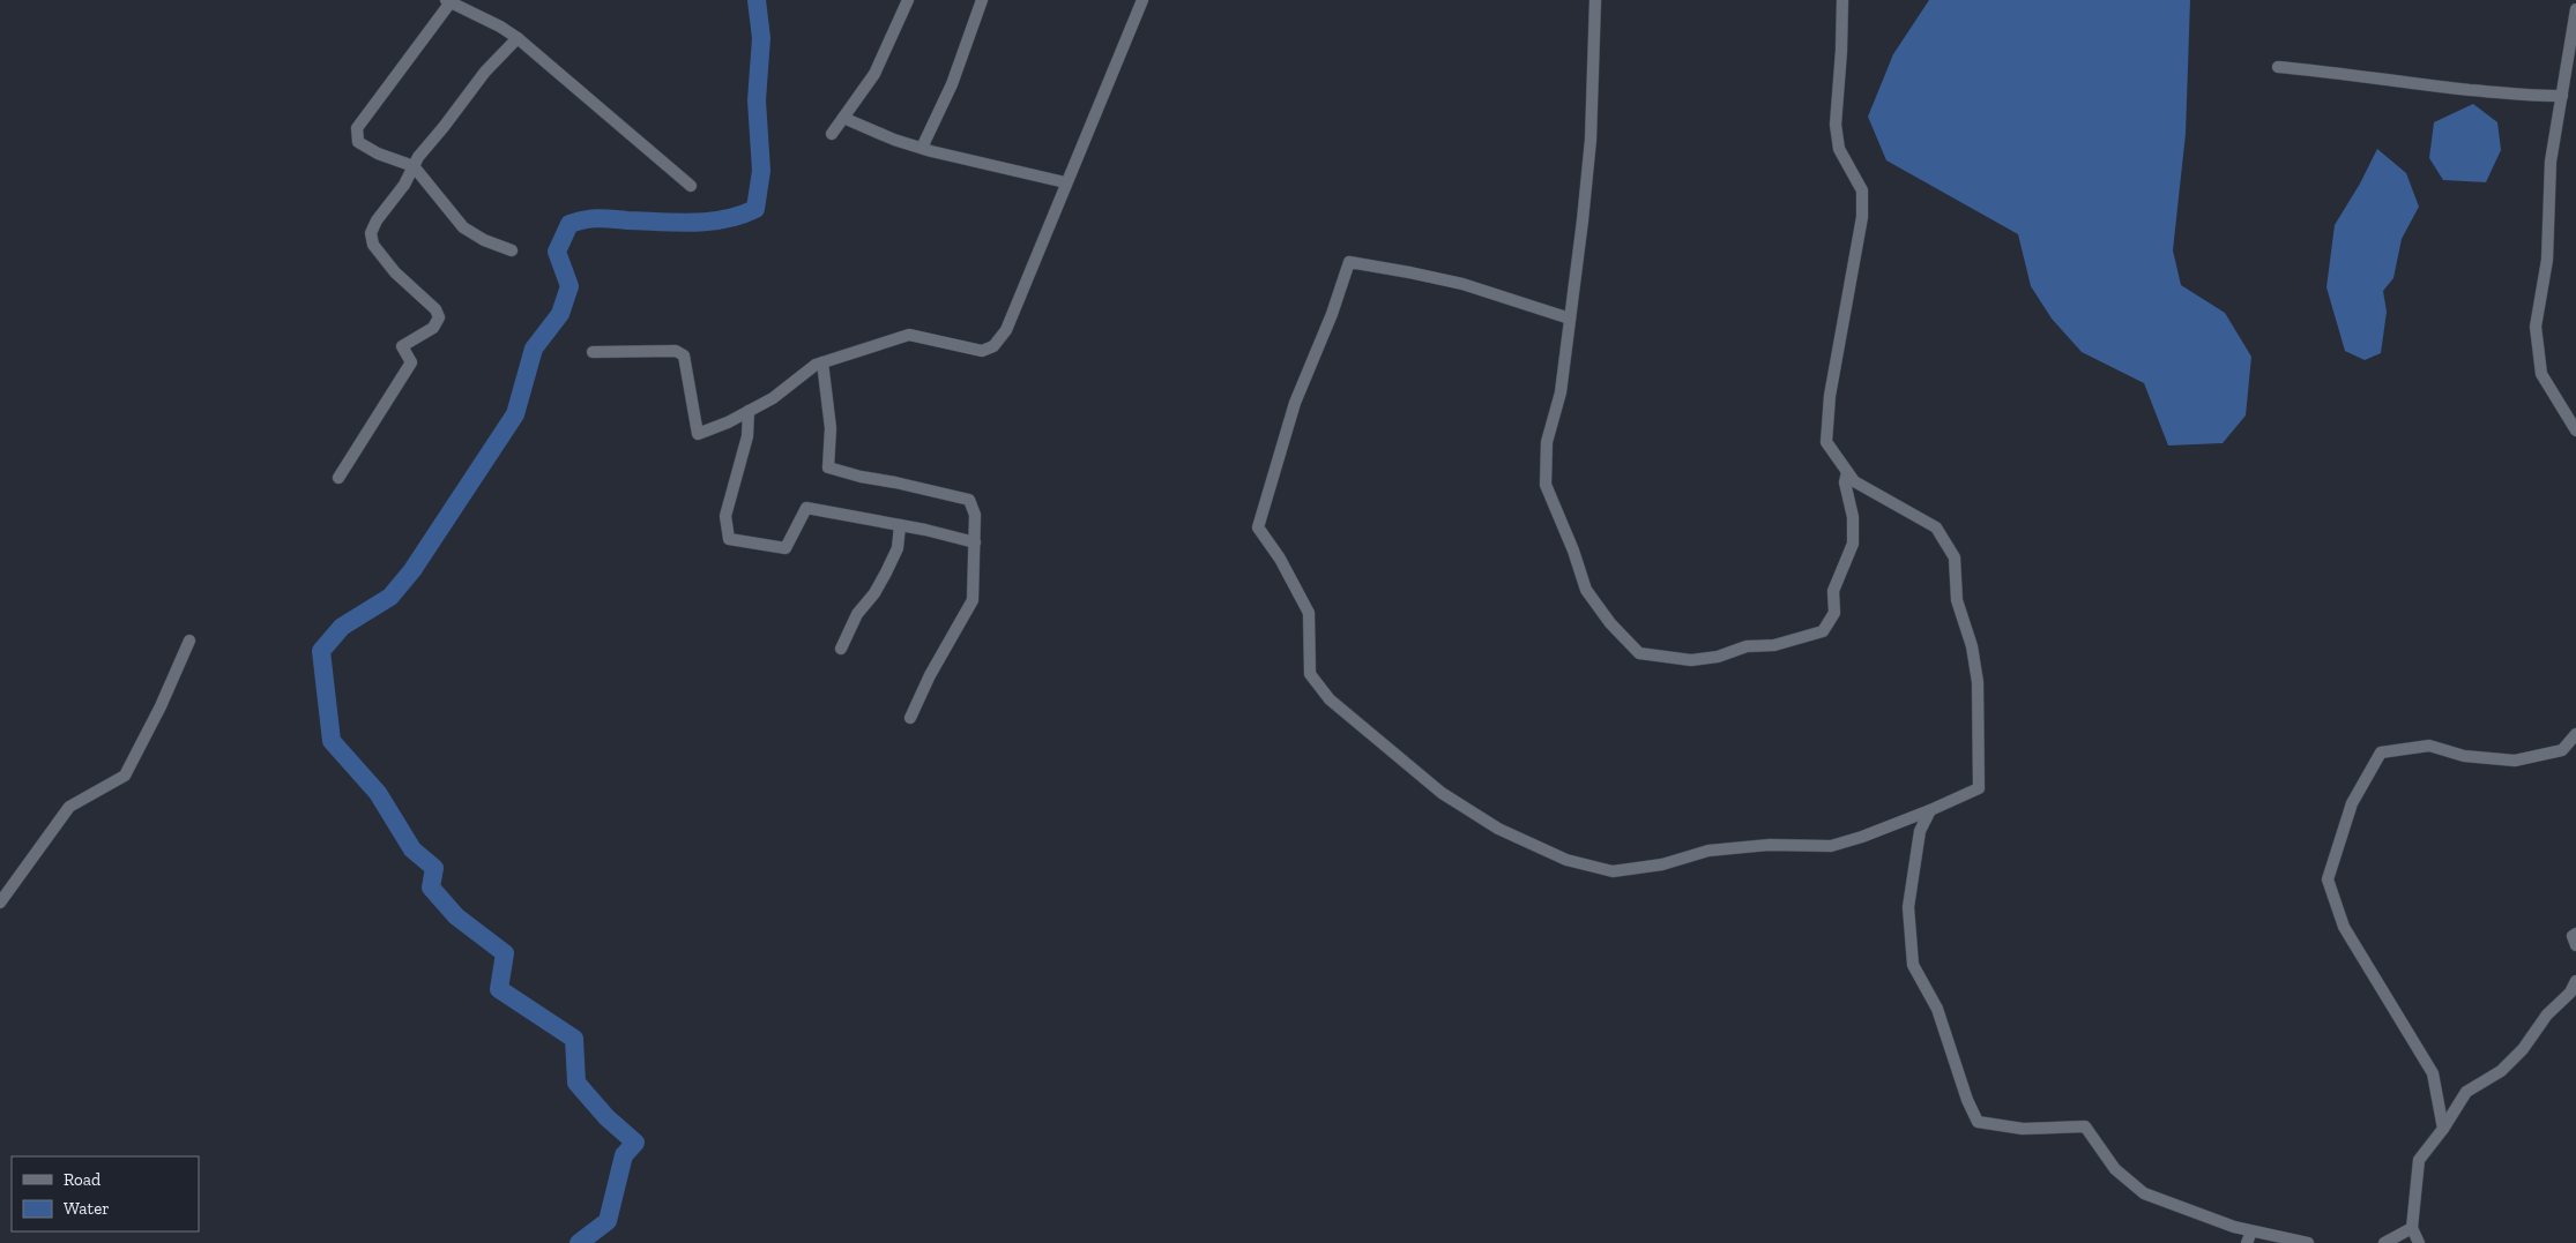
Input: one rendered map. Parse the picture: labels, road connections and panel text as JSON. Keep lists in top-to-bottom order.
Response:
{
  "legend": ["Road", "Water"]
}
